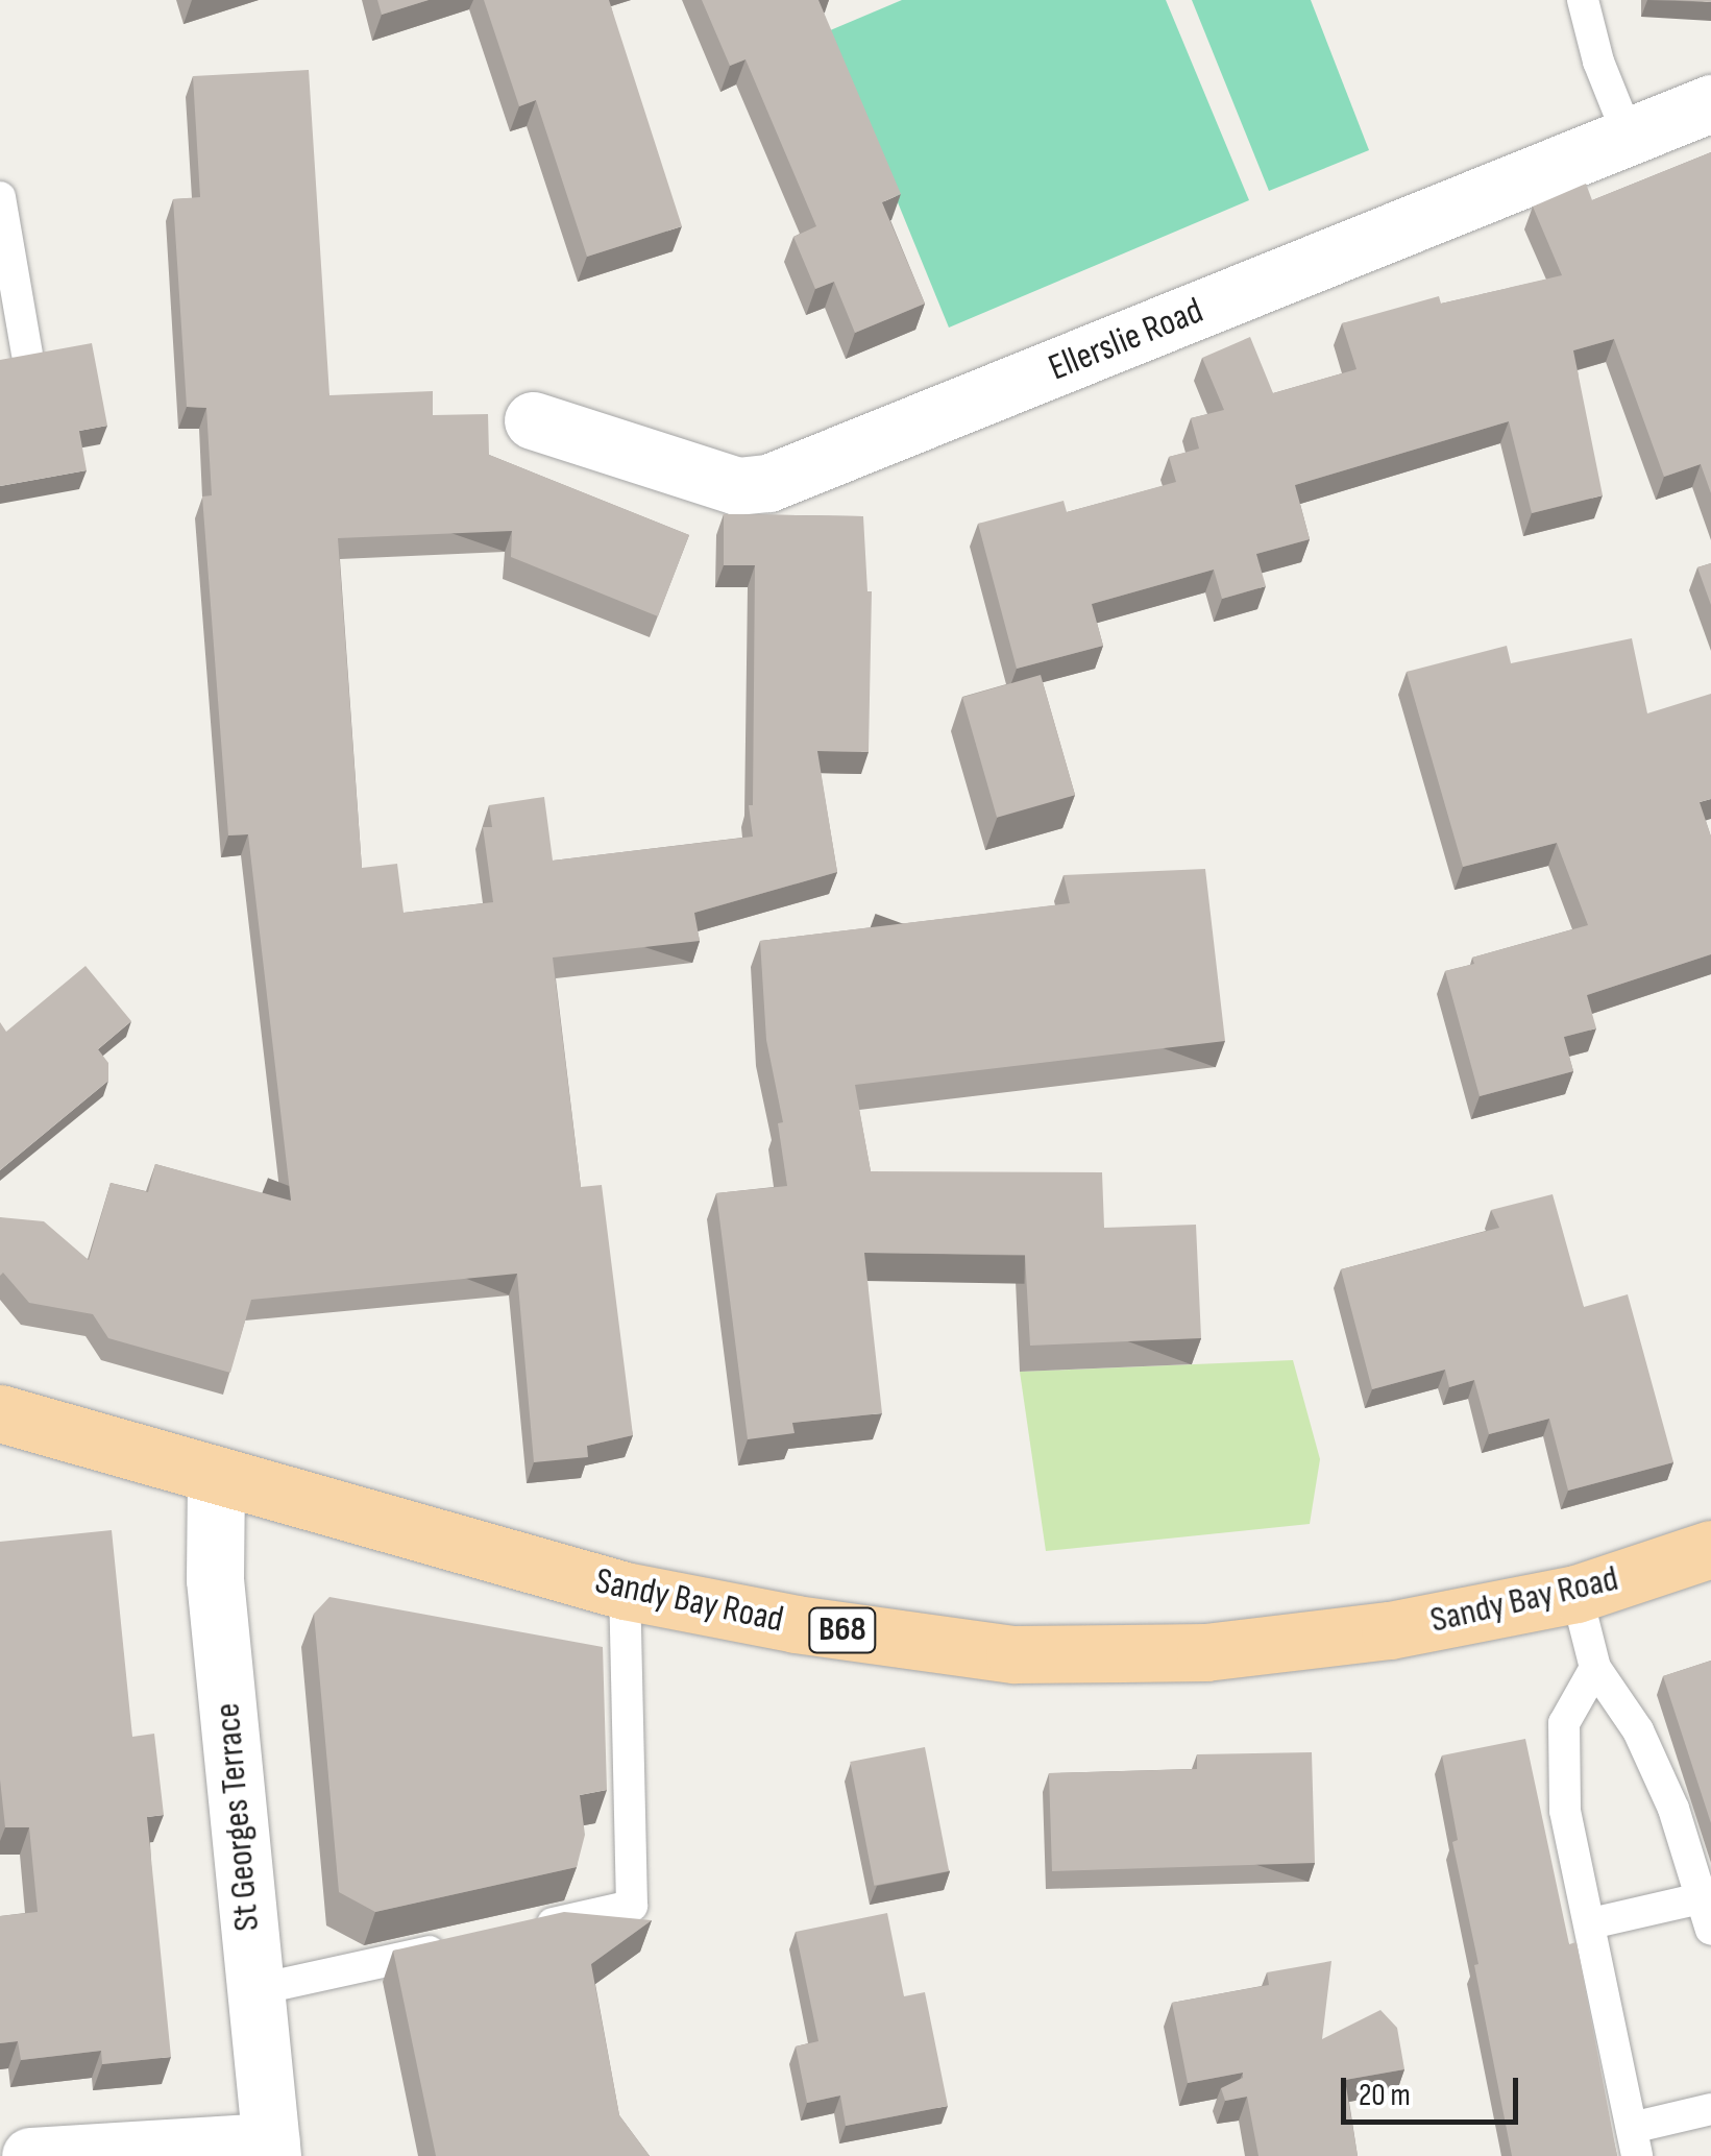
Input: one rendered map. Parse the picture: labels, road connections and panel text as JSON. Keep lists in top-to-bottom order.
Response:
{
  "streets": {
    "main road": ["Sandy Bay Road", "B68"],
    "street": ["Ellerslie Road", "St Georges Terrace"]
  },
  "crossings": [
    ["Sandy Bay Road", "St Georges Terrace"]
  ],
  "scale_bar": "20 m"
}
